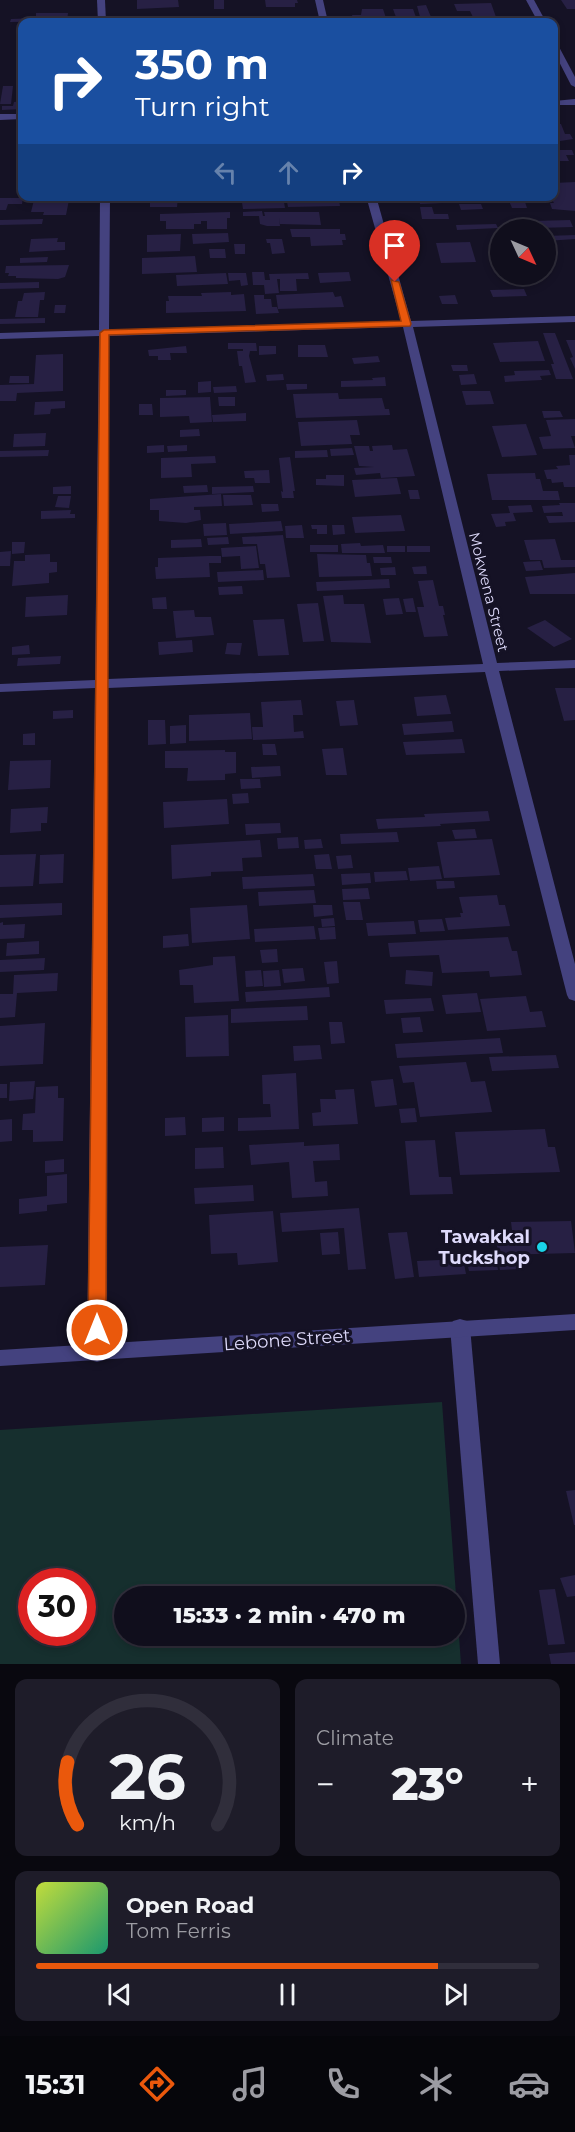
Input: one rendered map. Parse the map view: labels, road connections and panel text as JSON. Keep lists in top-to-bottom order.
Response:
{
  "streets": {
    "street": ["Mokwena Street", "Lebone Street"]
  },
  "places": ["Tawakkal Tuckshop"],
  "north": "bottom right",
  "page": {
    "turn": ["350 m", "Turn right"],
    "limit": "30",
    "trip": "15:33 · 2 min · 470 m",
    "tile": "Climate",
    "heat": ["−", "23°", "+"],
    "song": ["Open Road", "Tom Ferris"],
    "tabs": "15:31",
    "gauge": ["26", "km/h"]
  }
}
